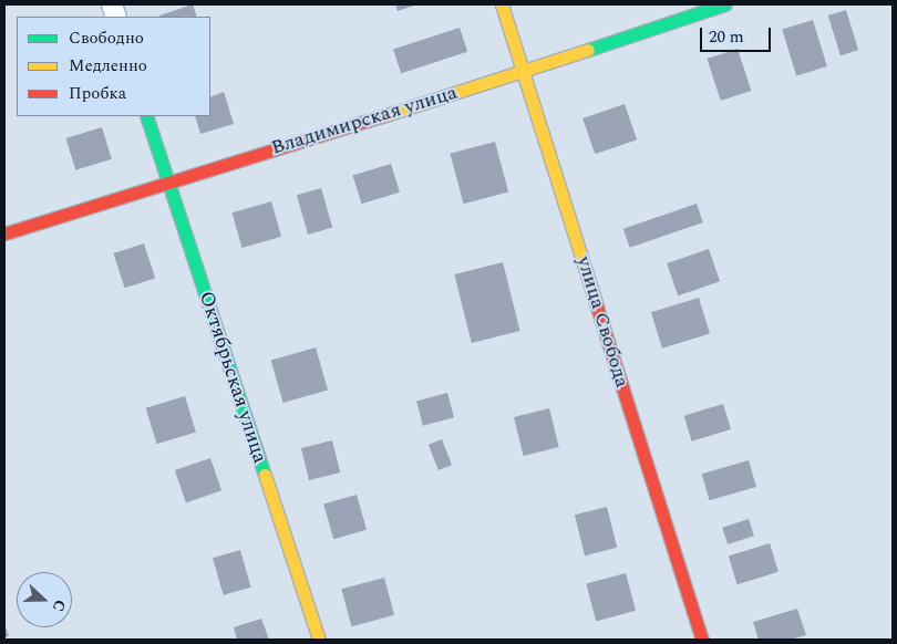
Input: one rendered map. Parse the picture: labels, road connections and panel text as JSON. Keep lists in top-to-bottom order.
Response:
{
  "streets": {
    "street": ["Владимирская улица", "улица Свобода", "Октябрьская улица"]
  },
  "crossings": [
    ["Владимирская улица", "улица Свобода"],
    ["Владимирская улица", "Октябрьская улица"]
  ],
  "legend": ["Свободно", "Медленно", "Пробка"],
  "scale_bar": "20 m",
  "north": "right"
}
